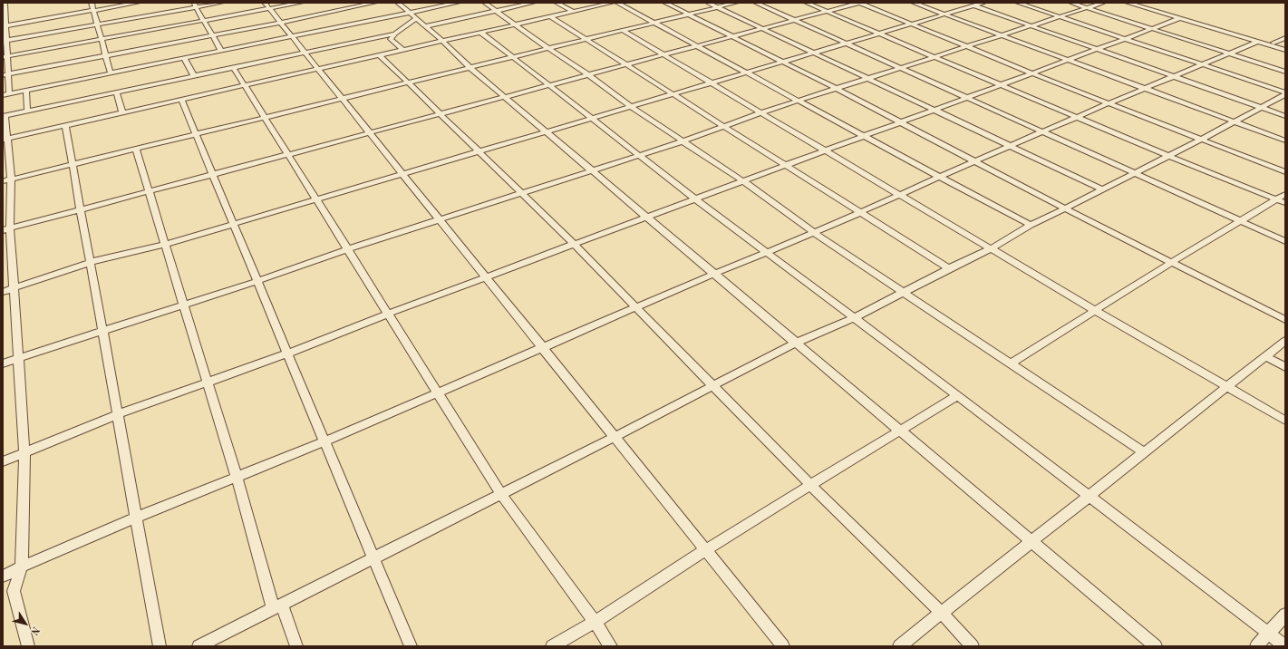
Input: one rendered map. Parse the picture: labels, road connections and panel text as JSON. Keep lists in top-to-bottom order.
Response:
{
  "north": "bottom right"
}
